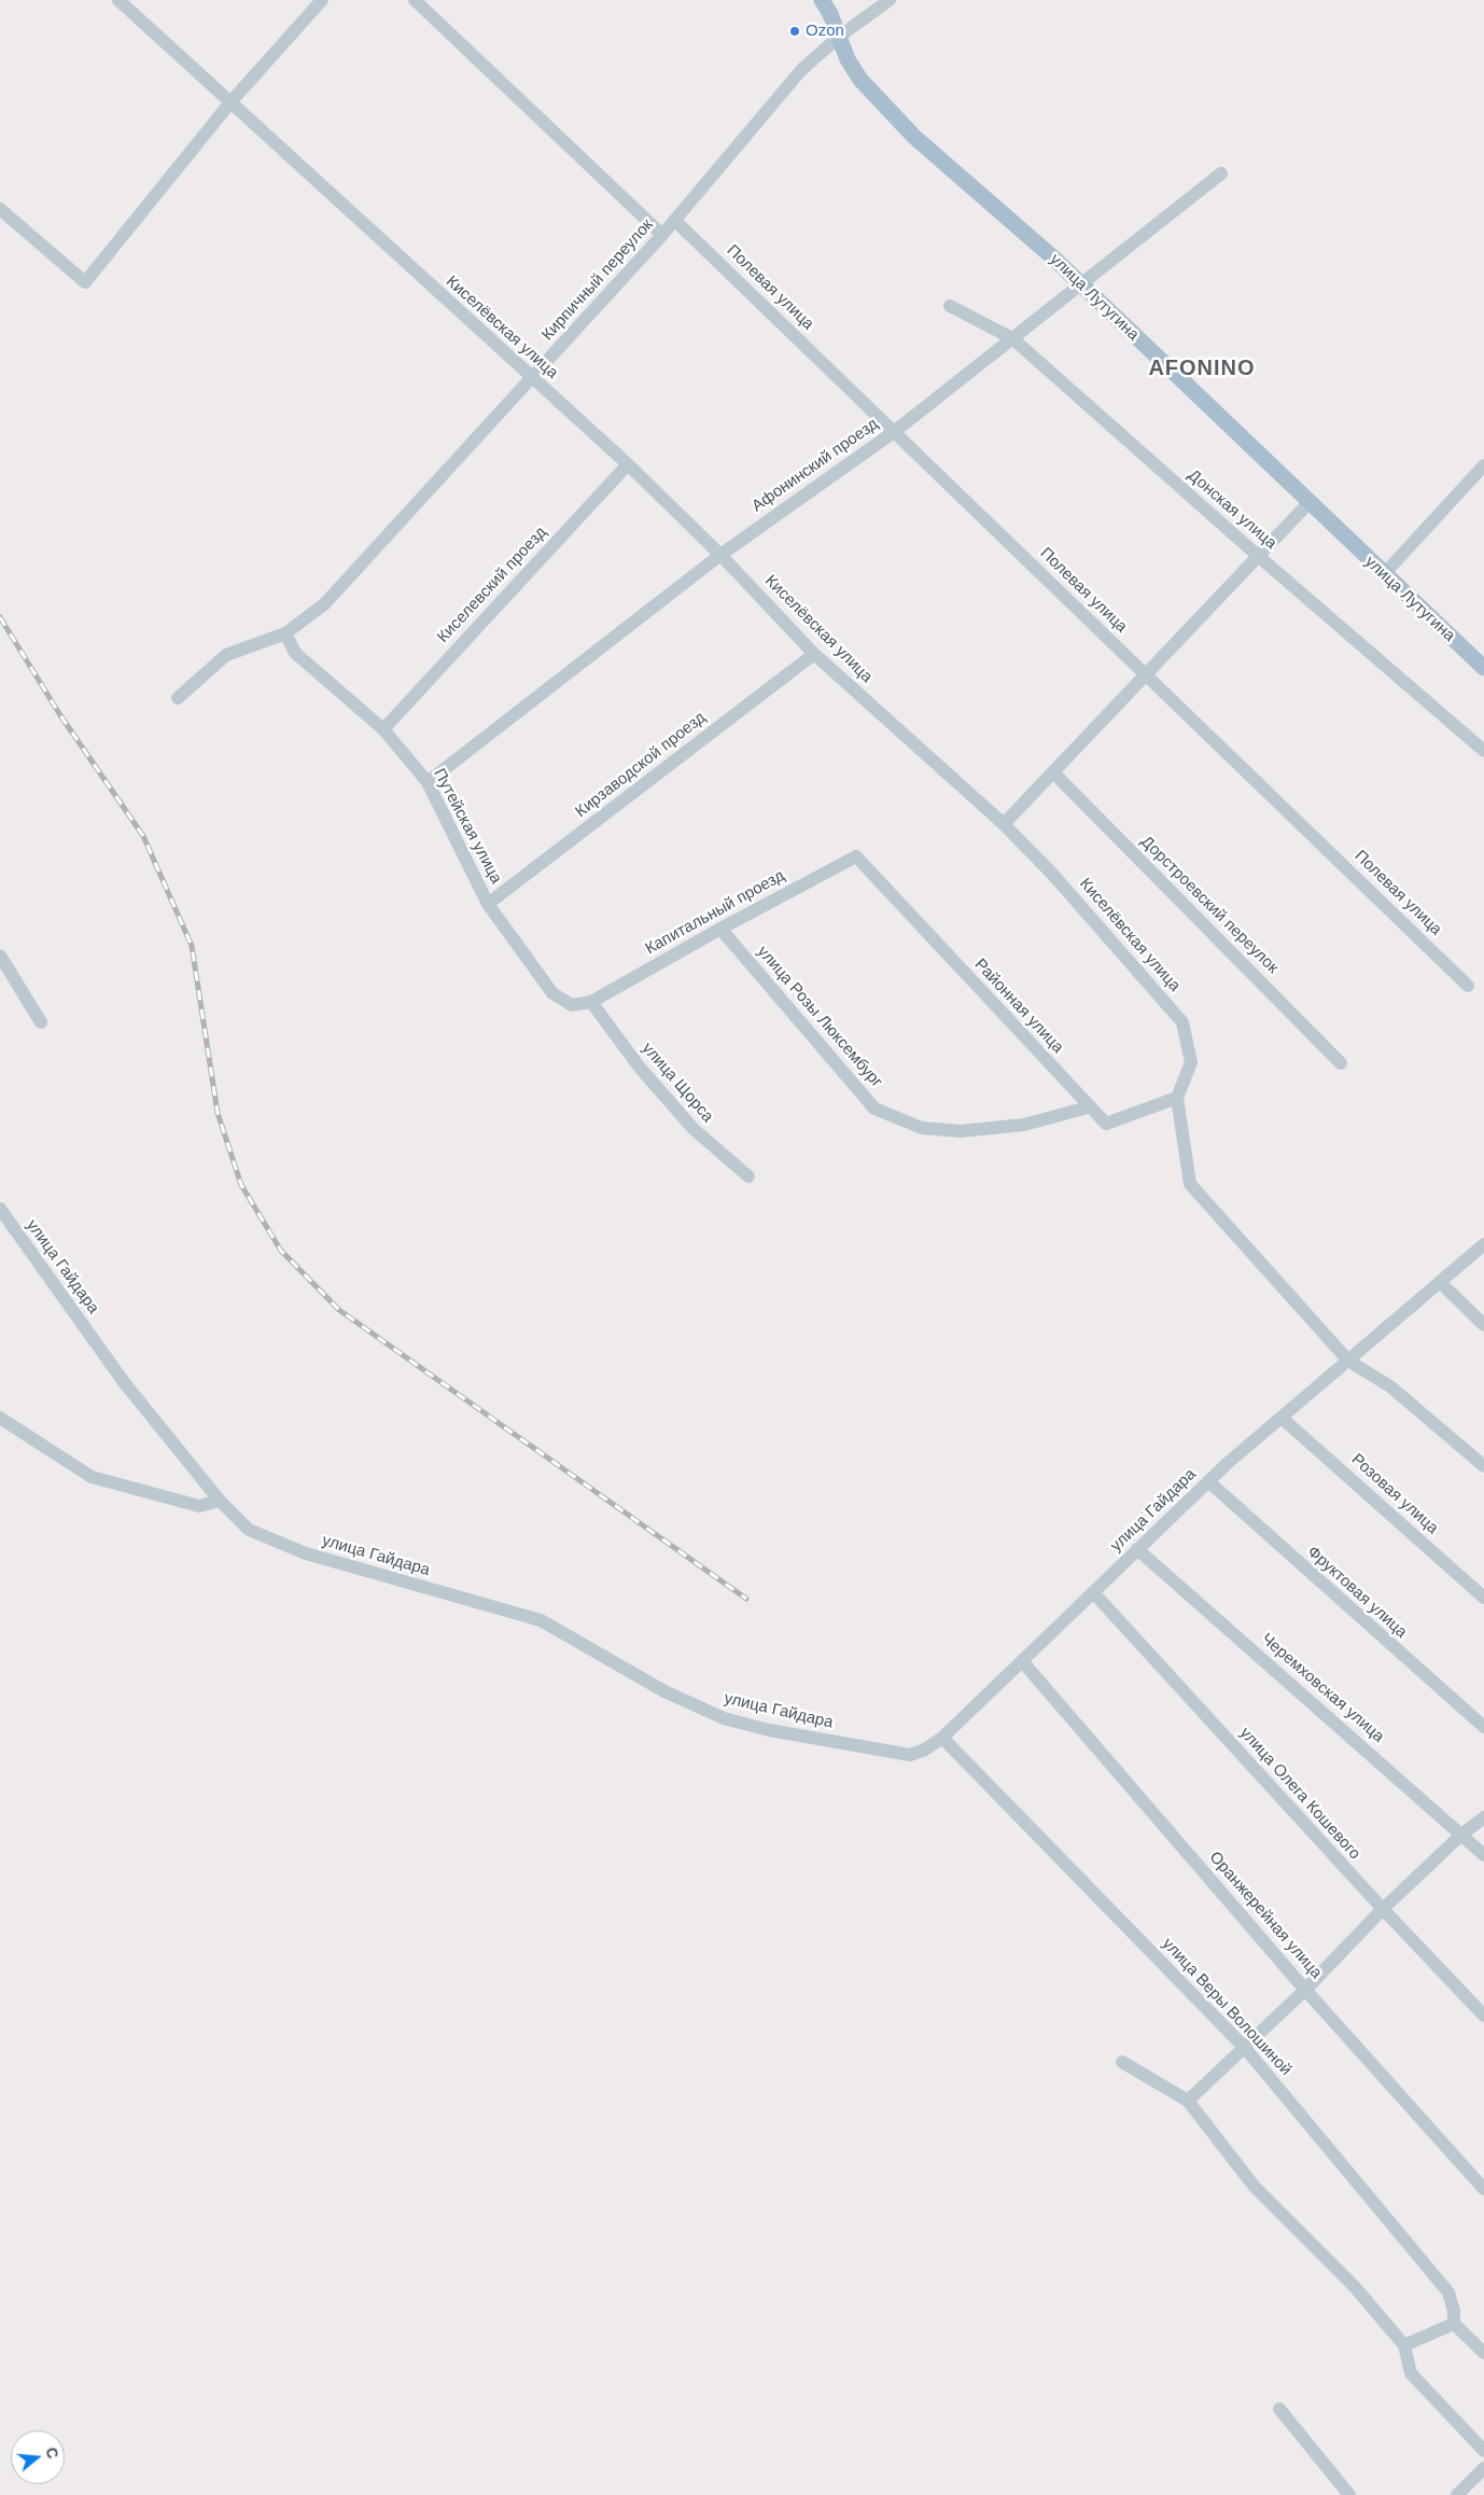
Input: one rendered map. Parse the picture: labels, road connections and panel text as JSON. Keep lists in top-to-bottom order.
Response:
{
  "streets": {
    "main road": ["улица Лутугина"],
    "street": [
      "Кирпичный переулок",
      "Полевая улица",
      "Киселёвская улица",
      "Афонинский проезд",
      "Донская улица",
      "Киселевский проезд",
      "Кирзаводской проезд",
      "Путейская улица",
      "Дорстроевский переулок",
      "Капитальный проезд",
      "Районная улица",
      "улица Розы Люксембург",
      "улица Щорса",
      "улица Гайдара",
      "Розовая улица",
      "Фруктовая улица",
      "Черемховская улица",
      "улица Олега Кошевого",
      "Оранжерейная улица",
      "улица Веры Волошиной"
    ]
  },
  "crossings": [
    ["Кирпичный переулок", "Полевая улица"],
    ["Кирпичный переулок", "улица Лутугина"],
    ["Кирпичный переулок", "Киселёвская улица"],
    ["Кирпичный переулок", "Путейская улица"],
    ["Полевая улица", "Афонинский проезд"],
    ["улица Лутугина", "Афонинский проезд"],
    ["Киселёвская улица", "Афонинский проезд"],
    ["Киселёвская улица", "Киселевский проезд"],
    ["Киселёвская улица", "Кирзаводской проезд"],
    ["Киселёвская улица", "Районная улица"],
    ["Афонинский проезд", "Донская улица"],
    ["Афонинский проезд", "Путейская улица"],
    ["Киселевский проезд", "Путейская улица"],
    ["Кирзаводской проезд", "Путейская улица"],
    ["Путейская улица", "Капитальный проезд"],
    ["Путейская улица", "улица Щорса"],
    ["Капитальный проезд", "Районная улица"],
    ["Капитальный проезд", "улица Розы Люксембург"],
    ["Капитальный проезд", "улица Щорса"],
    ["Районная улица", "улица Розы Люксембург"],
    ["улица Гайдара", "Розовая улица"],
    ["улица Гайдара", "Фруктовая улица"],
    ["улица Гайдара", "Черемховская улица"],
    ["улица Гайдара", "улица Олега Кошевого"],
    ["улица Гайдара", "Оранжерейная улица"],
    ["улица Гайдара", "улица Веры Волошиной"]
  ],
  "districts": ["AFONINO"],
  "places": ["Ozon"],
  "north": "right"
}
